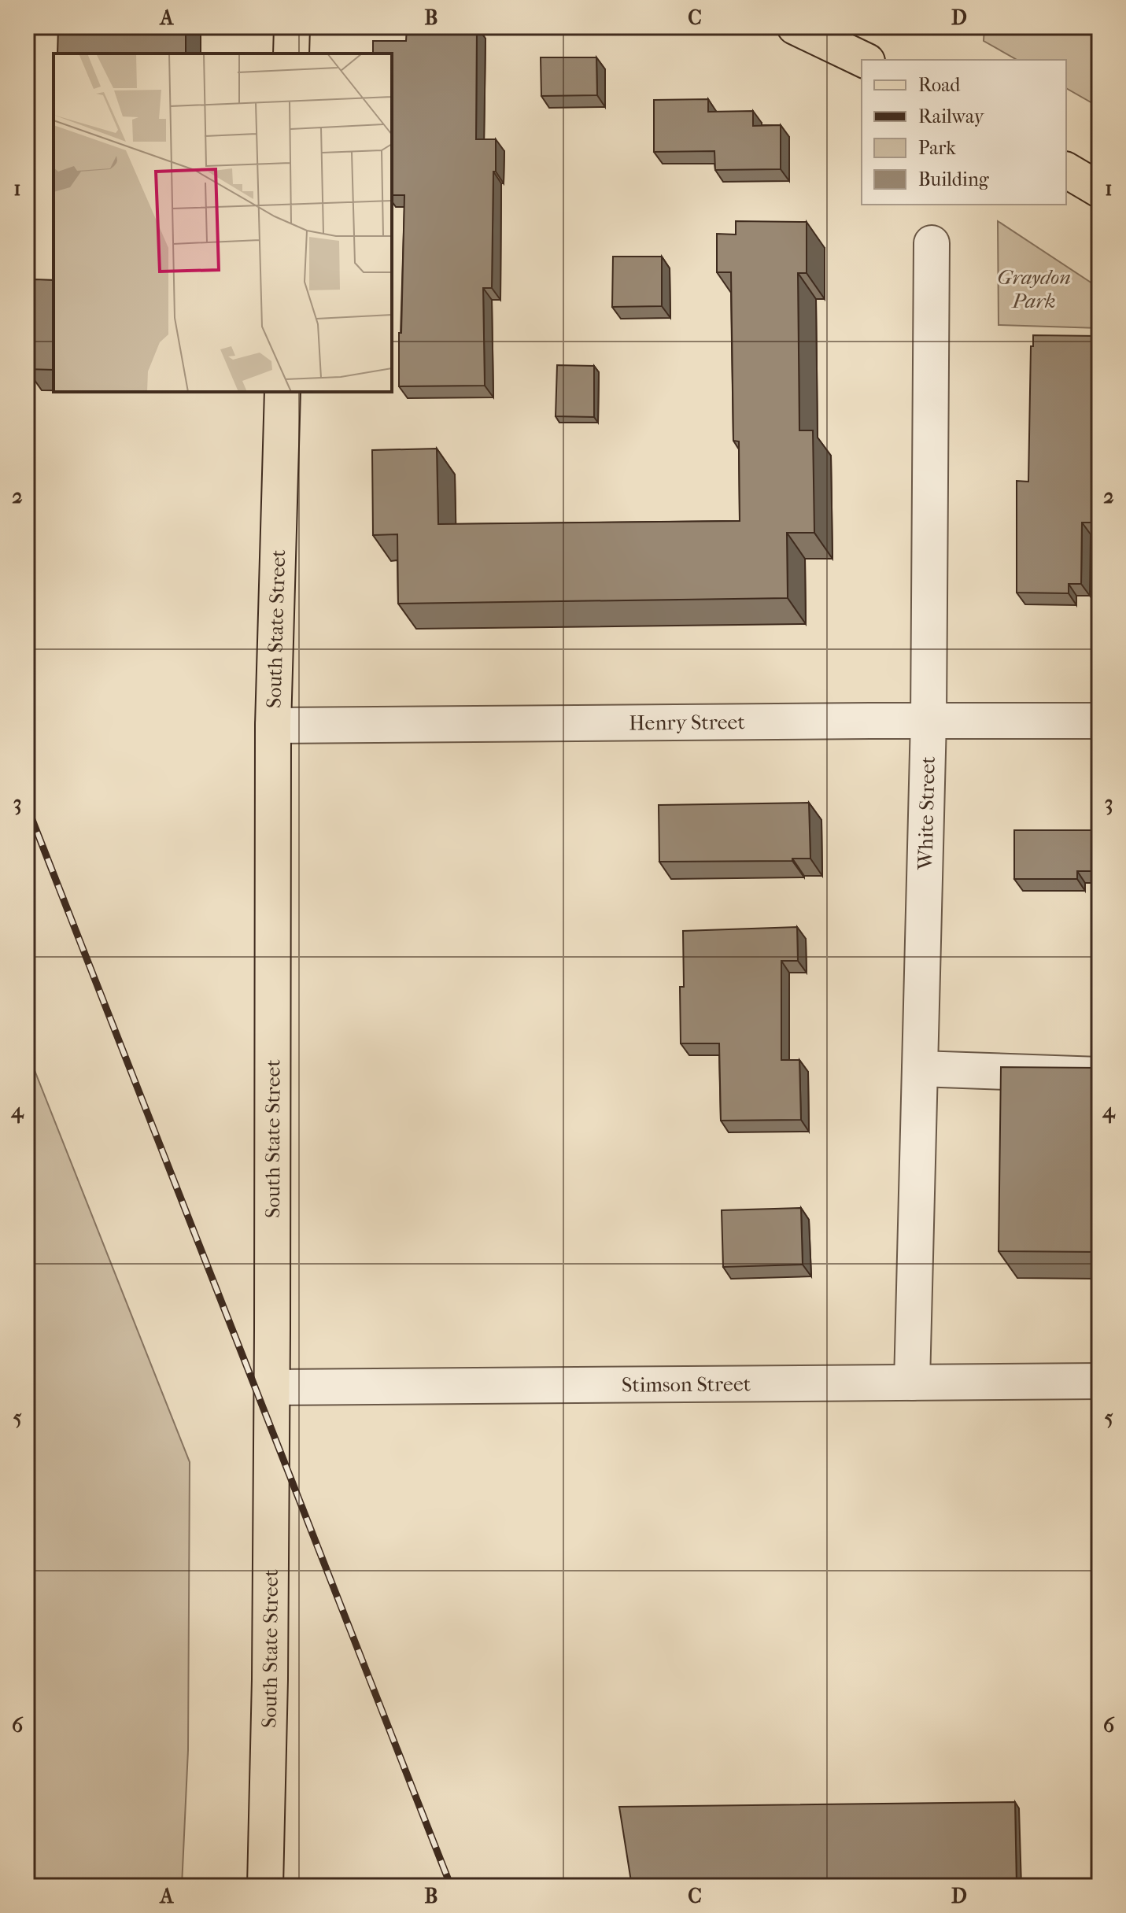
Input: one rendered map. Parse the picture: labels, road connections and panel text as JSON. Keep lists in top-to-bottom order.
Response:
{
  "streets": {
    "main road": ["South State Street"],
    "street": ["Henry Street", "White Street", "Stimson Street"]
  },
  "crossings": [
    ["South State Street", "Henry Street"],
    ["South State Street", "Stimson Street"],
    ["Henry Street", "White Street"],
    ["White Street", "Stimson Street"]
  ],
  "parks": ["Graydon Park"],
  "legend": [
    "Road",
    "Railway",
    "Park",
    "Building"
  ],
  "grid": {
    "columns": [
      "A",
      "B",
      "C",
      "D"
    ],
    "rows": [
      "1",
      "2",
      "3",
      "4",
      "5",
      "6"
    ]
  }
}
